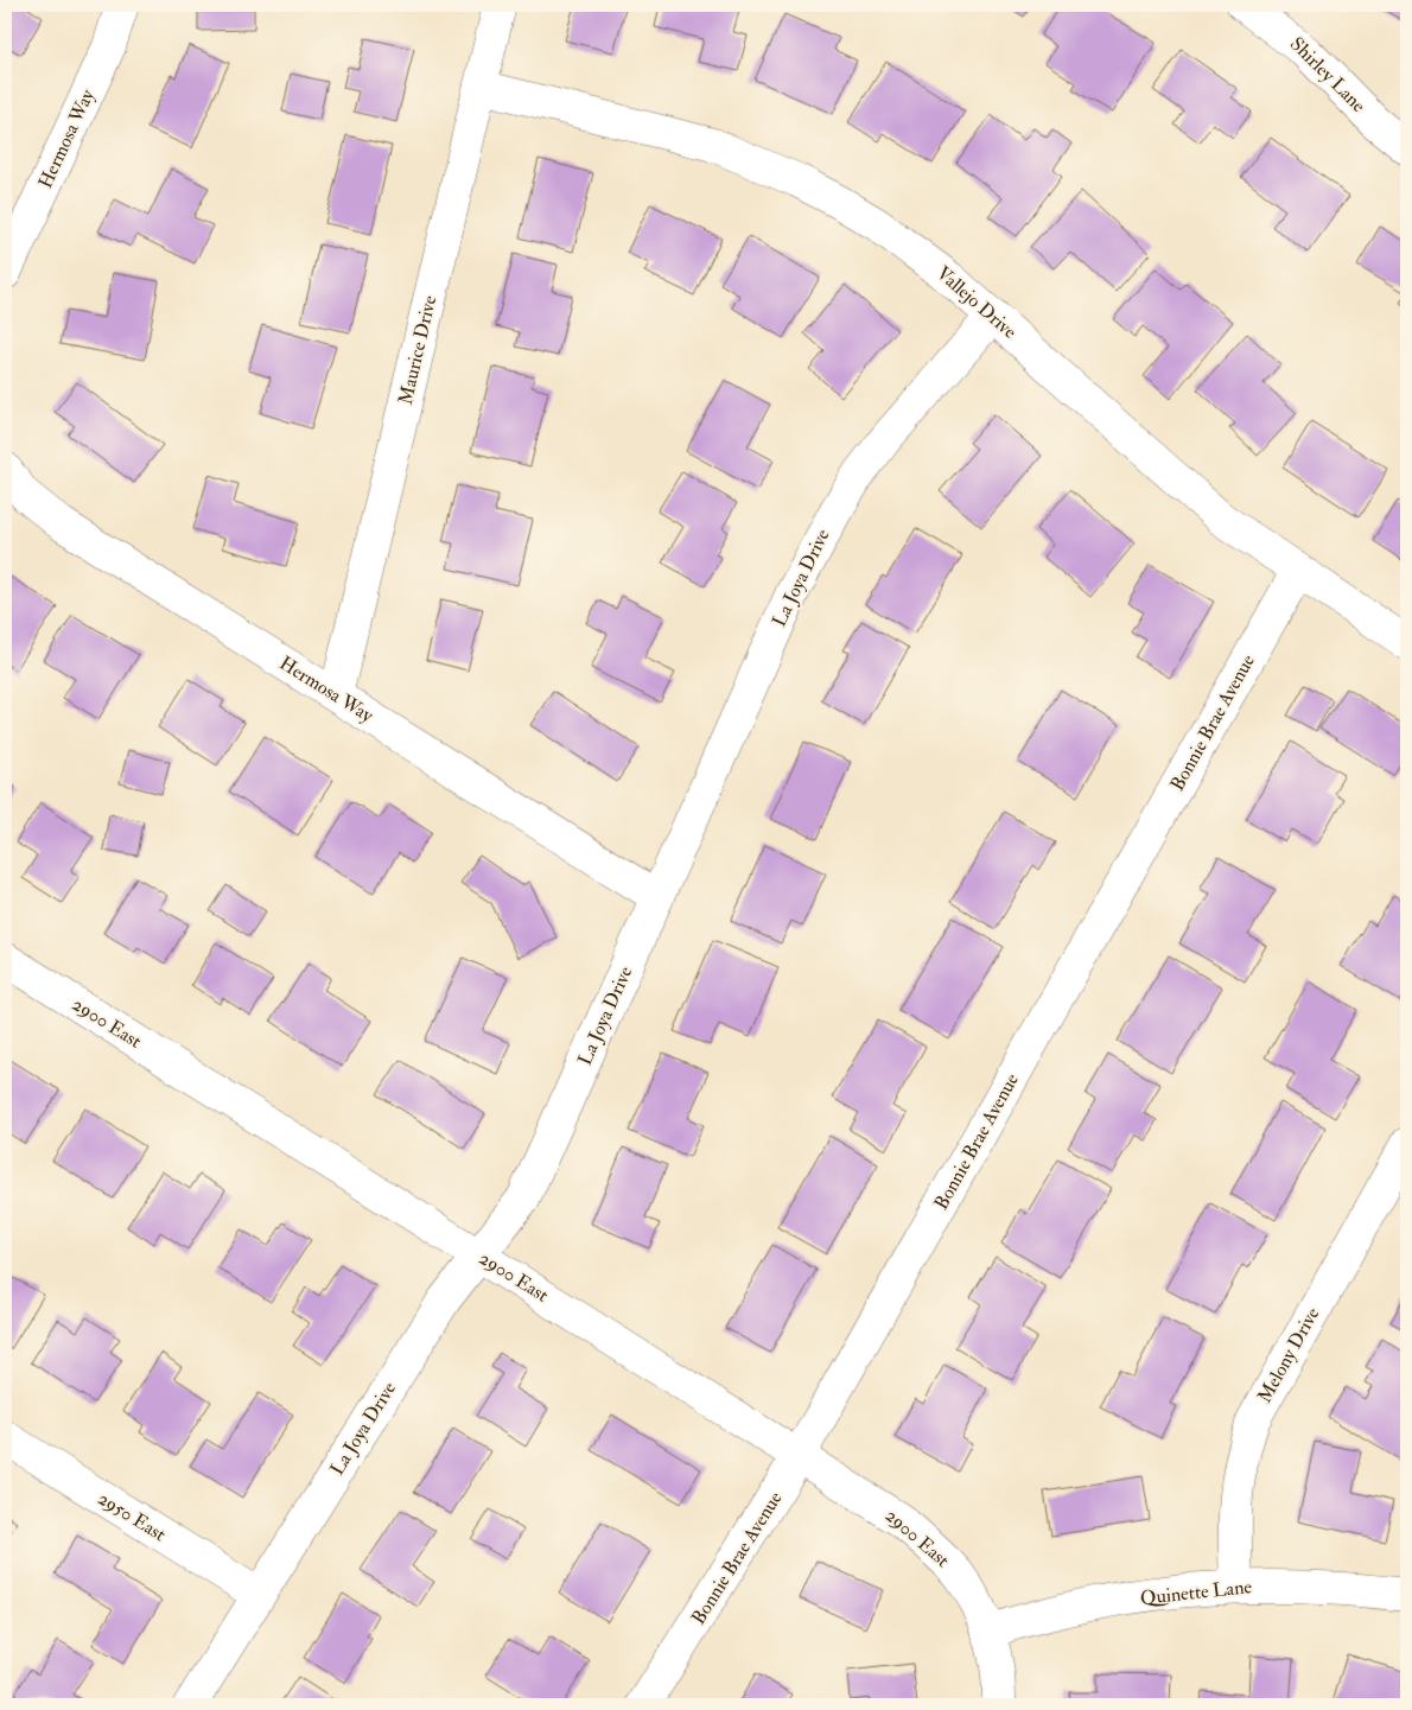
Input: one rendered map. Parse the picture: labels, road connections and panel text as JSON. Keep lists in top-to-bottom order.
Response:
{
  "streets": {
    "street": [
      "Shirley Lane",
      "Hermosa Way",
      "Vallejo Drive",
      "Maurice Drive",
      "La Joya Drive",
      "Bonnie Brae Avenue",
      "2900 East",
      "Melony Drive",
      "2950 East",
      "Quinette Lane"
    ]
  },
  "crossings": [
    ["Hermosa Way", "Maurice Drive"],
    ["Hermosa Way", "La Joya Drive"],
    ["Vallejo Drive", "Maurice Drive"],
    ["Vallejo Drive", "La Joya Drive"],
    ["Vallejo Drive", "Bonnie Brae Avenue"],
    ["La Joya Drive", "2900 East"],
    ["La Joya Drive", "2950 East"],
    ["Bonnie Brae Avenue", "2900 East"],
    ["2900 East", "Quinette Lane"],
    ["Melony Drive", "Quinette Lane"]
  ]
}
